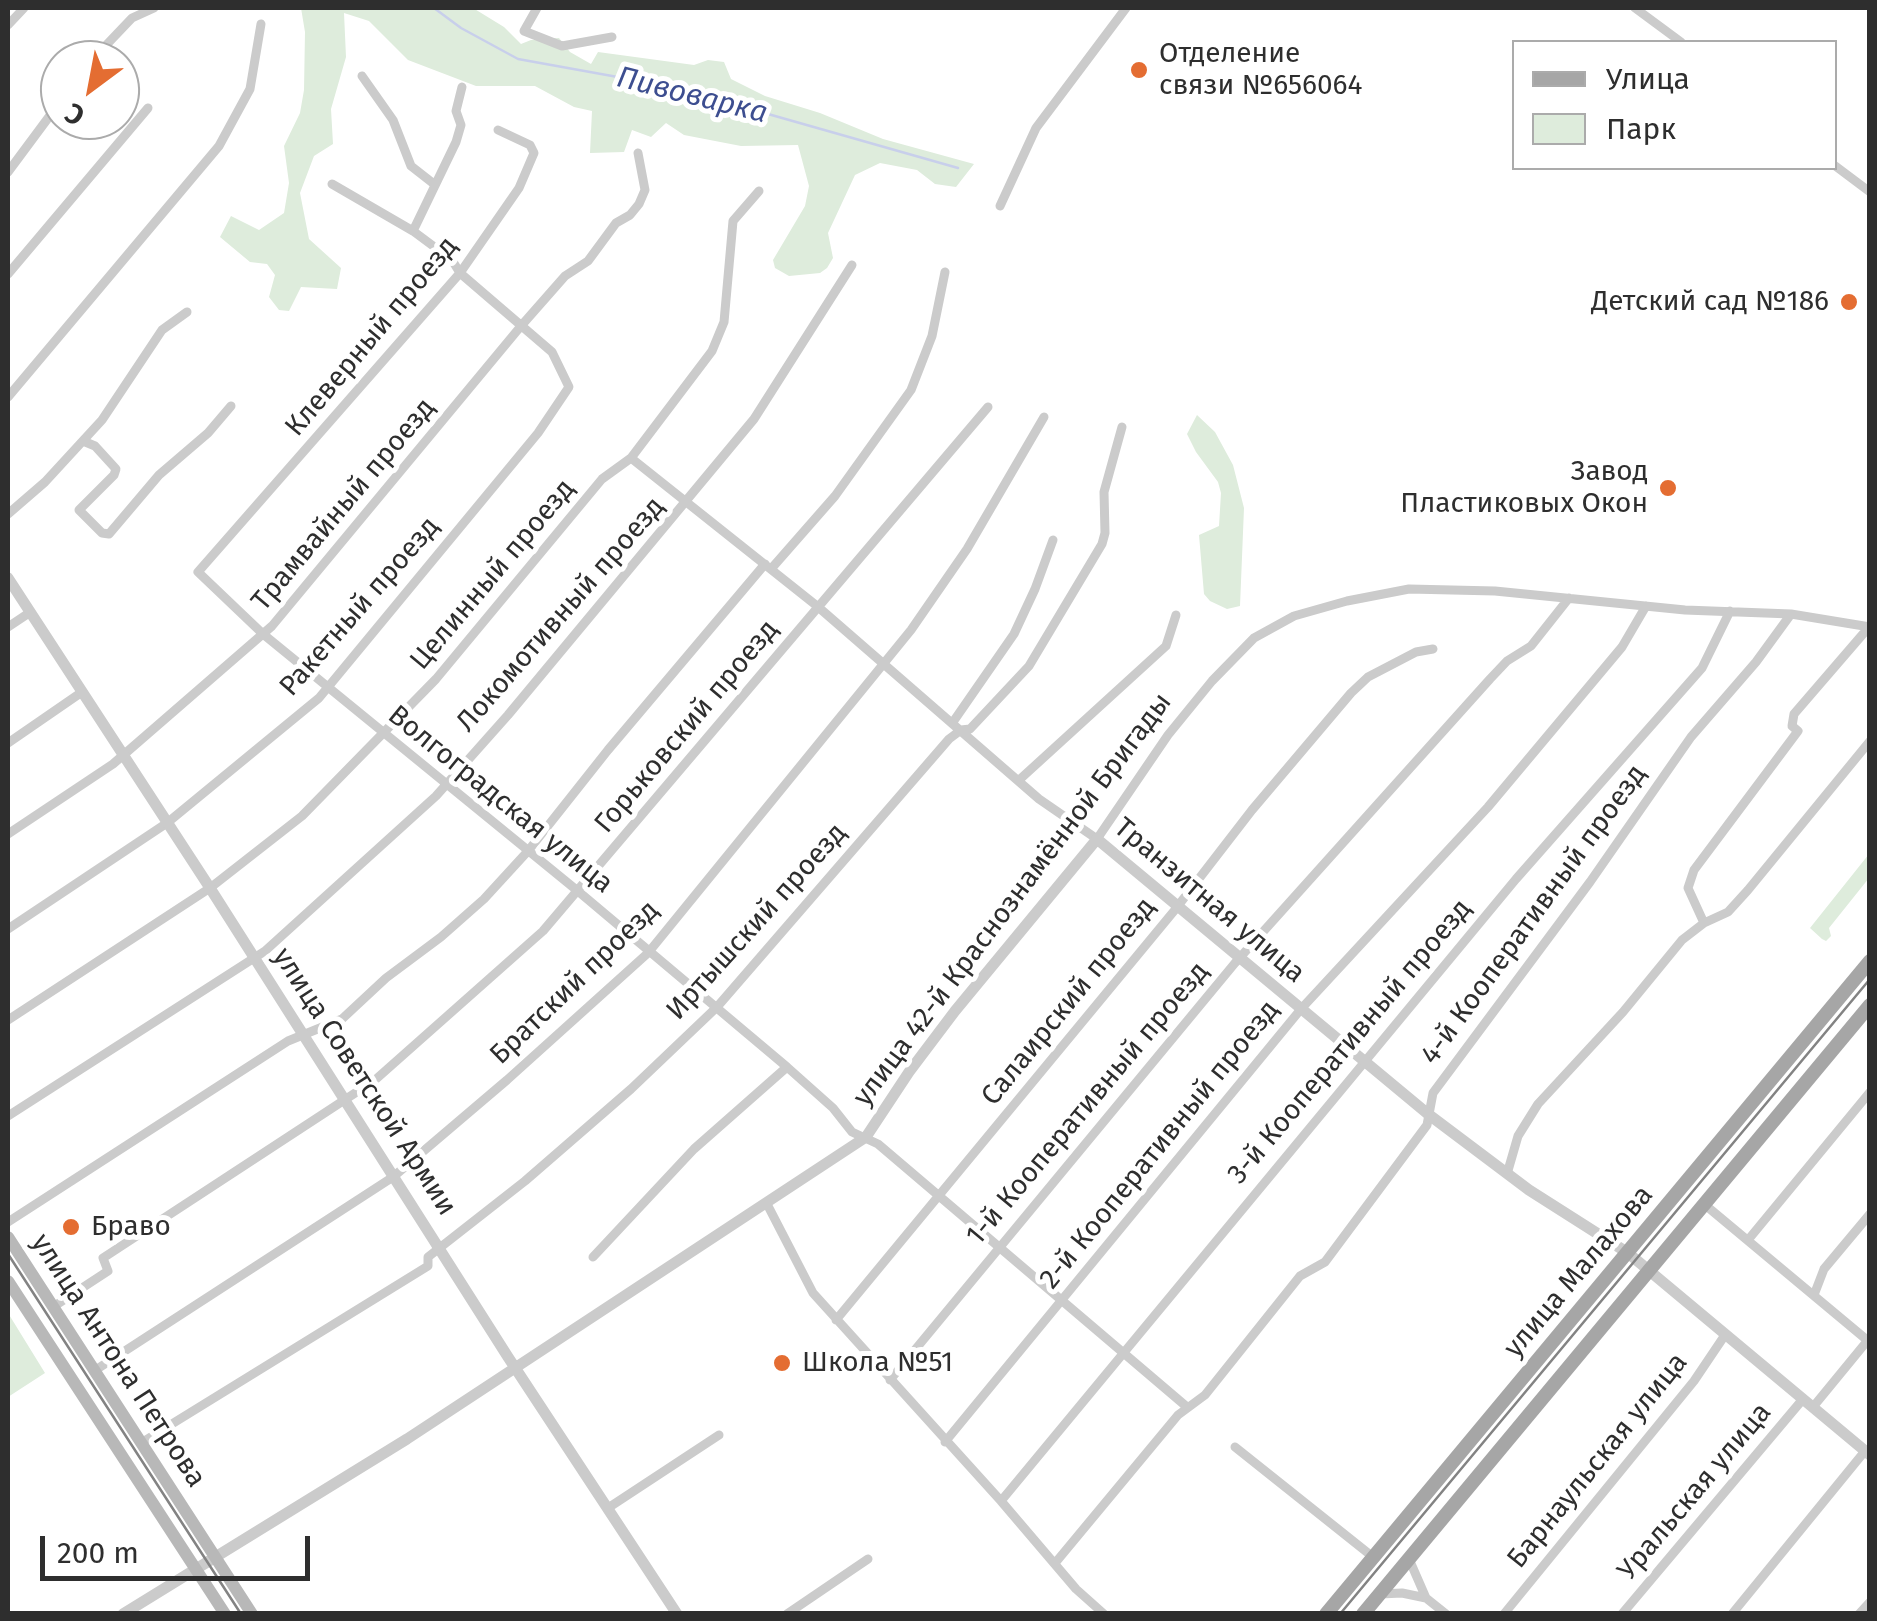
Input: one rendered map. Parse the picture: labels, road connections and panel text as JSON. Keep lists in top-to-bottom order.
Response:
{
  "streets": {
    "main road": ["улица Малахова", "улица Антона Петрова"],
    "street": [
      "Клеверный проезд",
      "Трамвайный проезд",
      "Целинный проезд",
      "Ракетный проезд",
      "Локомотивный проезд",
      "Горьковский проезд",
      "Волгоградская улица",
      "улица 42-й Краснознамённой Бригады",
      "Транзитная улица",
      "4-й Кооперативный проезд",
      "Иртышский проезд",
      "Братский проезд",
      "Салаирский проезд",
      "3-й Кооперативный проезд",
      "улица Советской Армии",
      "1-й Кооперативный проезд",
      "2-й Кооперативный проезд",
      "Барнаульская улица",
      "Уральская улица"
    ]
  },
  "crossings": [
    ["Клеверный проезд", "Волгоградская улица"],
    ["Трамвайный проезд", "Ракетный проезд"],
    ["Трамвайный проезд", "Волгоградская улица"],
    ["Трамвайный проезд", "улица Советской Армии"],
    ["Целинный проезд", "Волгоградская улица"],
    ["Целинный проезд", "Транзитная улица"],
    ["Целинный проезд", "улица Советской Армии"],
    ["Ракетный проезд", "Волгоградская улица"],
    ["Ракетный проезд", "улица Советской Армии"],
    ["Локомотивный проезд", "Волгоградская улица"],
    ["Локомотивный проезд", "Транзитная улица"],
    ["Локомотивный проезд", "улица Советской Армии"],
    ["Горьковский проезд", "Волгоградская улица"],
    ["Горьковский проезд", "Транзитная улица"],
    ["Горьковский проезд", "улица Советской Армии"],
    ["Горьковский проезд", "улица Антона Петрова"],
    ["Волгоградская улица", "улица 42-й Краснознамённой Бригады"],
    ["Волгоградская улица", "4-й Кооперативный проезд"],
    ["Волгоградская улица", "Иртышский проезд"],
    ["Волгоградская улица", "Братский проезд"],
    ["Волгоградская улица", "Салаирский проезд"],
    ["Волгоградская улица", "3-й Кооперативный проезд"],
    ["Волгоградская улица", "1-й Кооперативный проезд"],
    ["Волгоградская улица", "2-й Кооперативный проезд"],
    ["улица 42-й Краснознамённой Бригады", "Транзитная улица"],
    ["улица 42-й Краснознамённой Бригады", "4-й Кооперативный проезд"],
    ["улица 42-й Краснознамённой Бригады", "3-й Кооперативный проезд"],
    ["улица 42-й Краснознамённой Бригады", "улица Советской Армии"],
    ["улица 42-й Краснознамённой Бригады", "1-й Кооперативный проезд"],
    ["улица 42-й Краснознамённой Бригады", "2-й Кооперативный проезд"],
    ["улица 42-й Краснознамённой Бригады", "улица Антона Петрова"],
    ["Транзитная улица", "4-й Кооперативный проезд"],
    ["Транзитная улица", "Иртышский проезд"],
    ["Транзитная улица", "Братский проезд"],
    ["Транзитная улица", "Салаирский проезд"],
    ["Транзитная улица", "3-й Кооперативный проезд"],
    ["Транзитная улица", "1-й Кооперативный проезд"],
    ["Транзитная улица", "2-й Кооперативный проезд"],
    ["Транзитная улица", "улица Малахова"],
    ["Транзитная улица", "Барнаульская улица"],
    ["Транзитная улица", "Уральская улица"],
    ["Иртышский проезд", "улица Советской Армии"],
    ["Иртышский проезд", "улица Антона Петрова"],
    ["Братский проезд", "улица Советской Армии"],
    ["Братский проезд", "улица Антона Петрова"]
  ],
  "water": ["Пивоварка"],
  "places": [
    "Отделение связи №656064",
    "Детский сад №186",
    "Завод Пластиковых Окон",
    "Браво",
    "Школа №51"
  ],
  "legend": ["Улица", "Парк"],
  "scale_bar": "200 m",
  "north": "bottom left"
}
